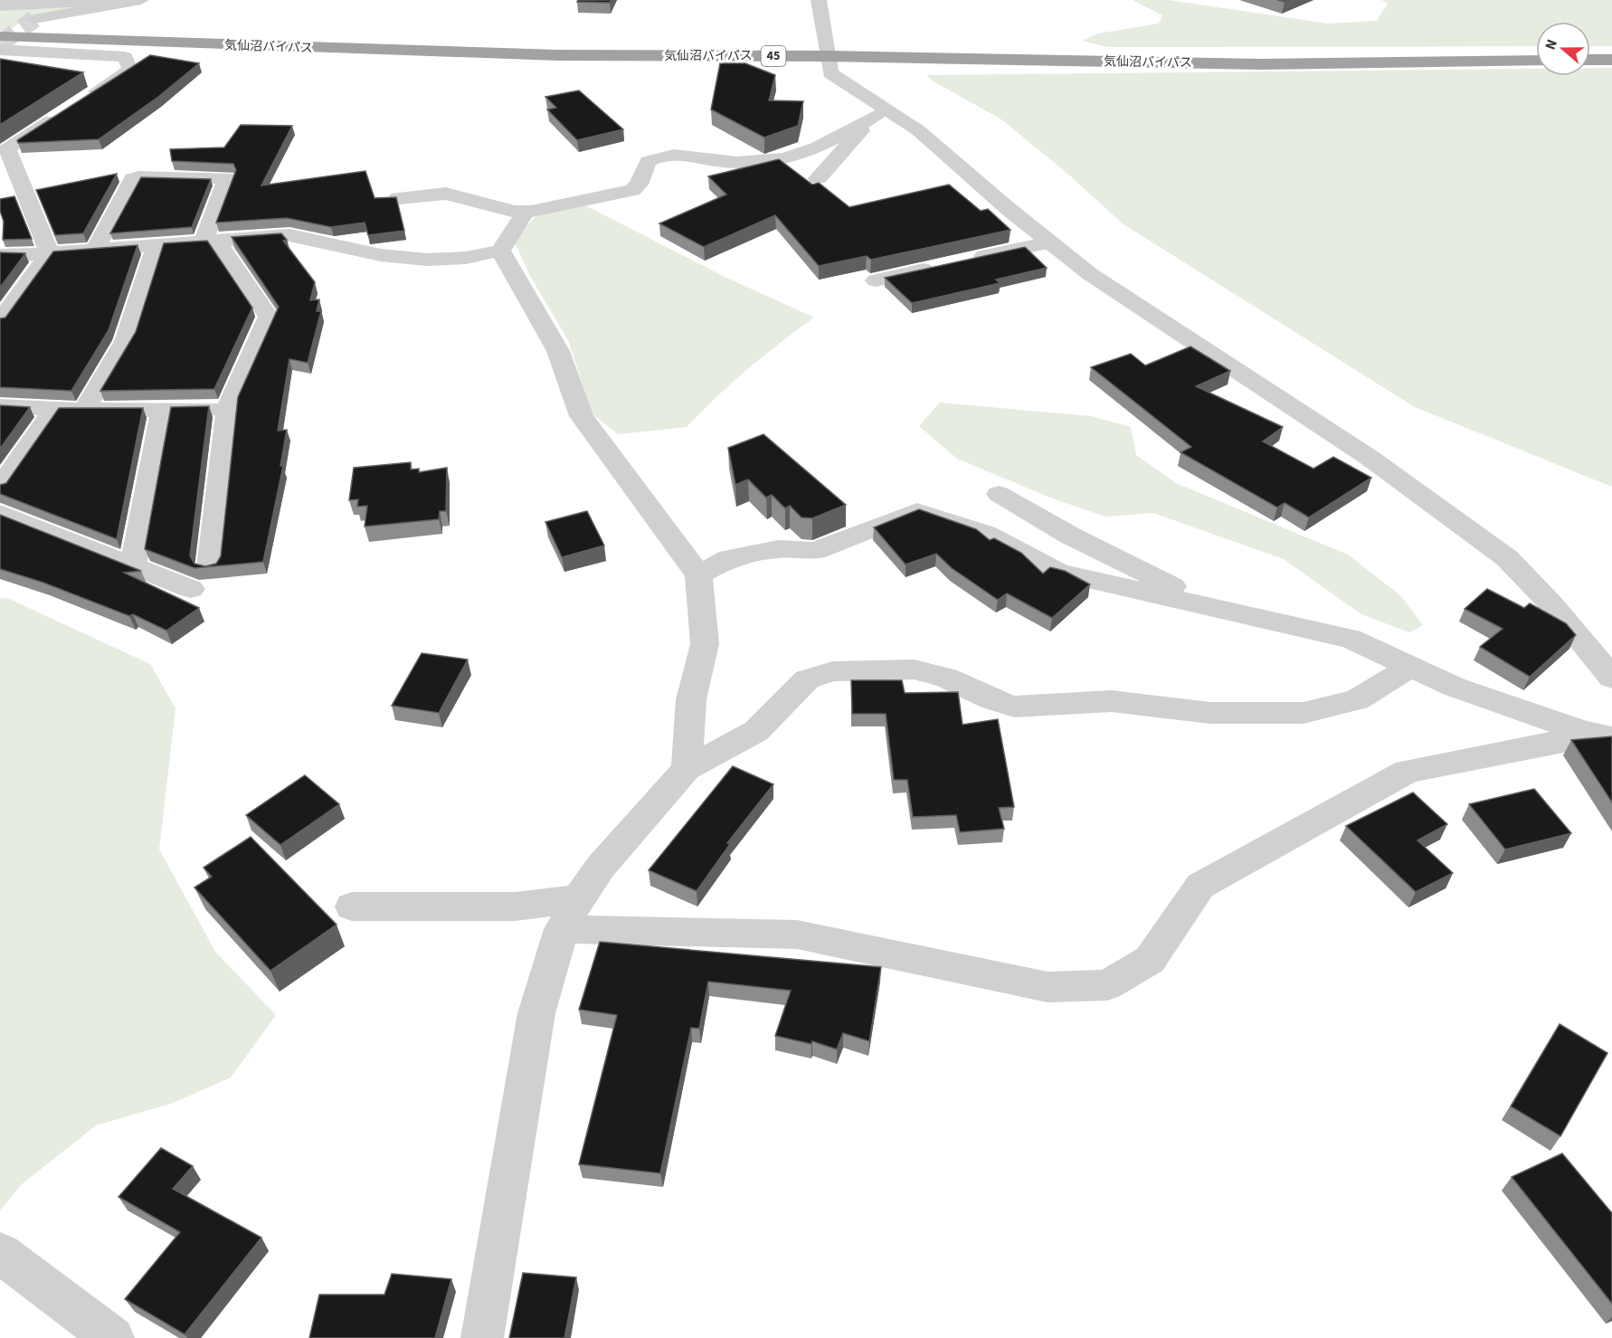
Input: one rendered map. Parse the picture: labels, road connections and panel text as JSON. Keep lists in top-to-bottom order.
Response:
{
  "streets": {
    "highway": ["気仙沼バイパス", "45"]
  },
  "north": "left"
}
